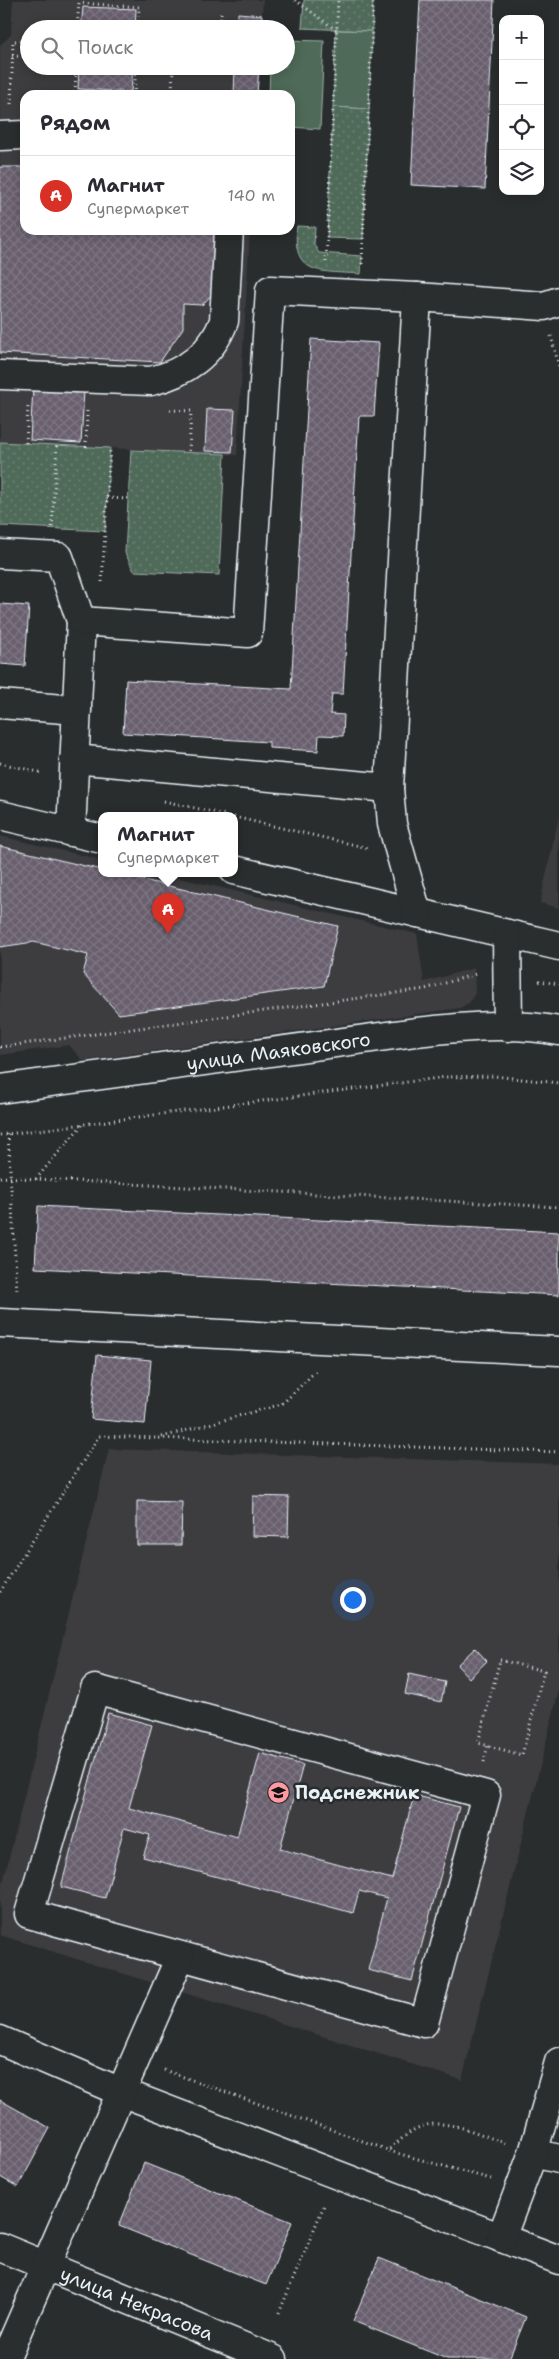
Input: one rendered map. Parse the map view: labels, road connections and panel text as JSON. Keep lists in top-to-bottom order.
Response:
{
  "streets": {
    "street": ["улица Маяковского", "улица Некрасова"]
  },
  "places": {
    "school or university": ["Подснежник"]
  },
  "page": {
    "map_buttons": ["+", "−"],
    "search": "Поиск",
    "heading": "Рядом",
    "list": [
      {
        "mark": "A",
        "name": "Магнит",
        "note": "Супермаркет",
        "value": "140 m"
      }
    ],
    "popup": ["Магнит", "Супермаркет"],
    "pins": "A"
  }
}
